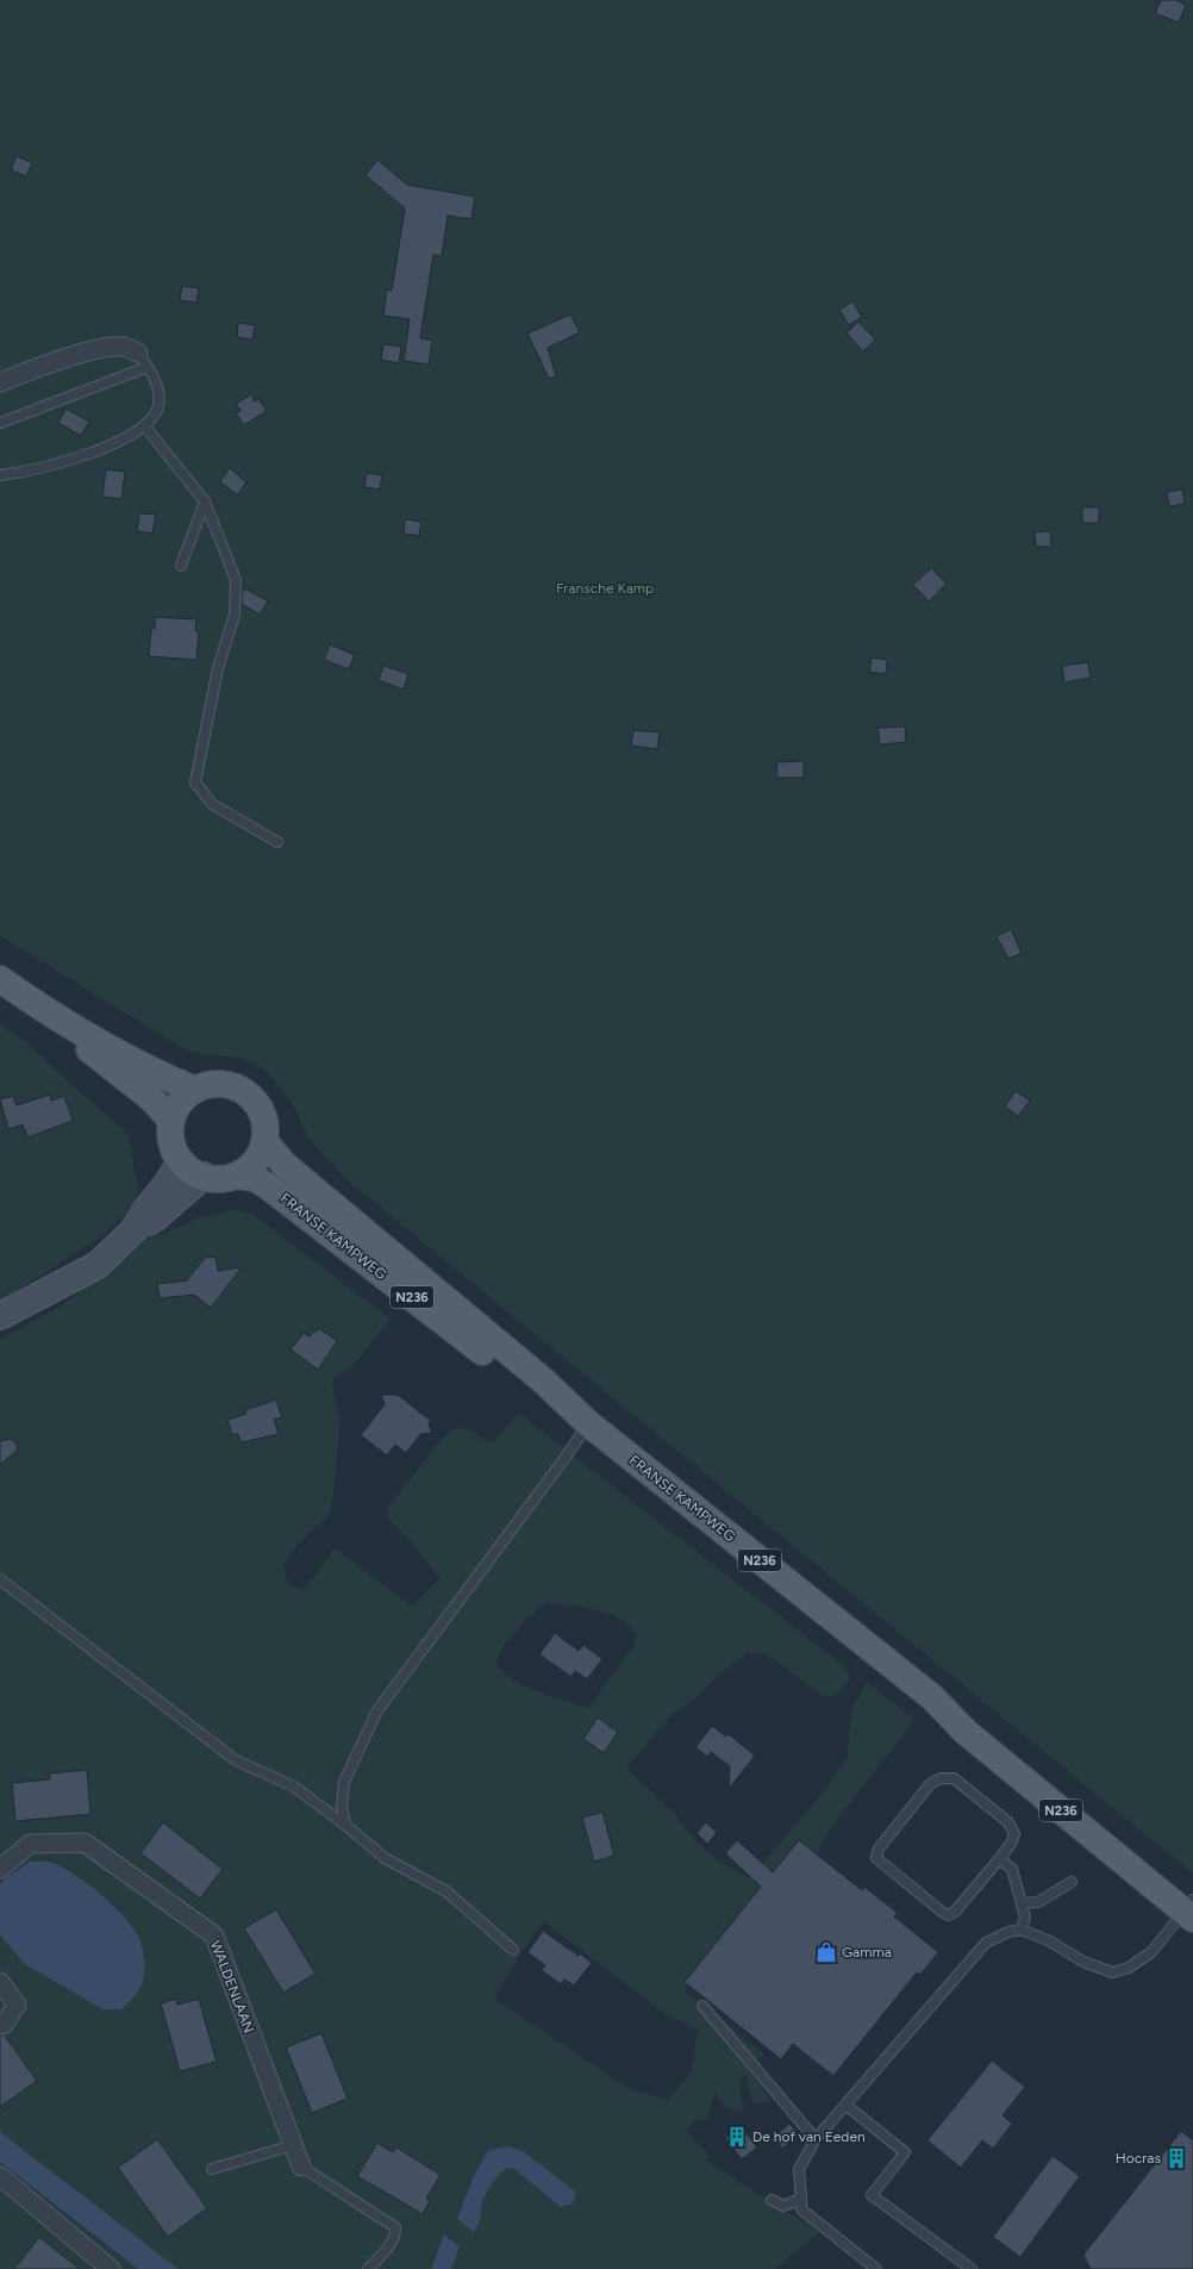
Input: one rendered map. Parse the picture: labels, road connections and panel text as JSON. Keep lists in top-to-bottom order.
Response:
{
  "streets": {
    "main road": ["FRANSE KAMPWEG", "N236"],
    "street": ["WALDENLAAN"]
  },
  "crossings": [
    ["FRANSE KAMPWEG", "N236"]
  ],
  "parks": ["Fransche Kamp"],
  "places": {
    "shop": ["Gamma"],
    "building": ["De hof van Eeden", "Hocras"]
  }
}
